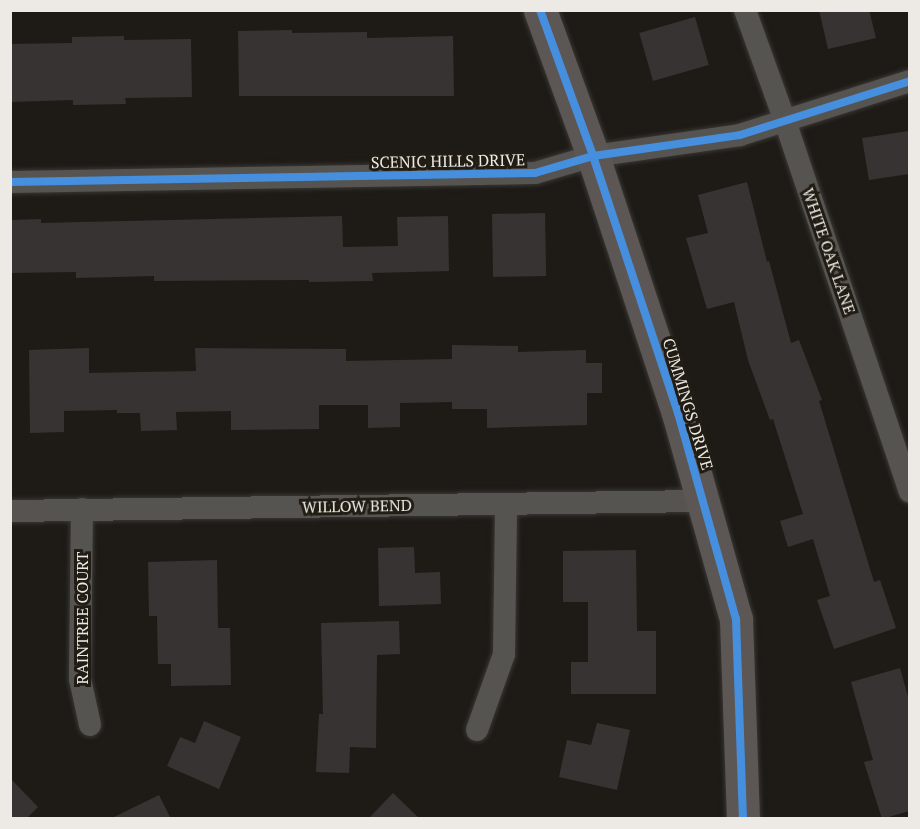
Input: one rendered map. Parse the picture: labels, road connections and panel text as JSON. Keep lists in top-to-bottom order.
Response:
{
  "streets": {
    "street": [
      "SCENIC HILLS DRIVE",
      "WHITE OAK LANE",
      "CUMMINGS DRIVE",
      "WILLOW BEND",
      "RAINTREE COURT"
    ]
  },
  "crossings": [
    ["SCENIC HILLS DRIVE", "WHITE OAK LANE"],
    ["SCENIC HILLS DRIVE", "CUMMINGS DRIVE"],
    ["CUMMINGS DRIVE", "WILLOW BEND"],
    ["WILLOW BEND", "RAINTREE COURT"]
  ]
}
